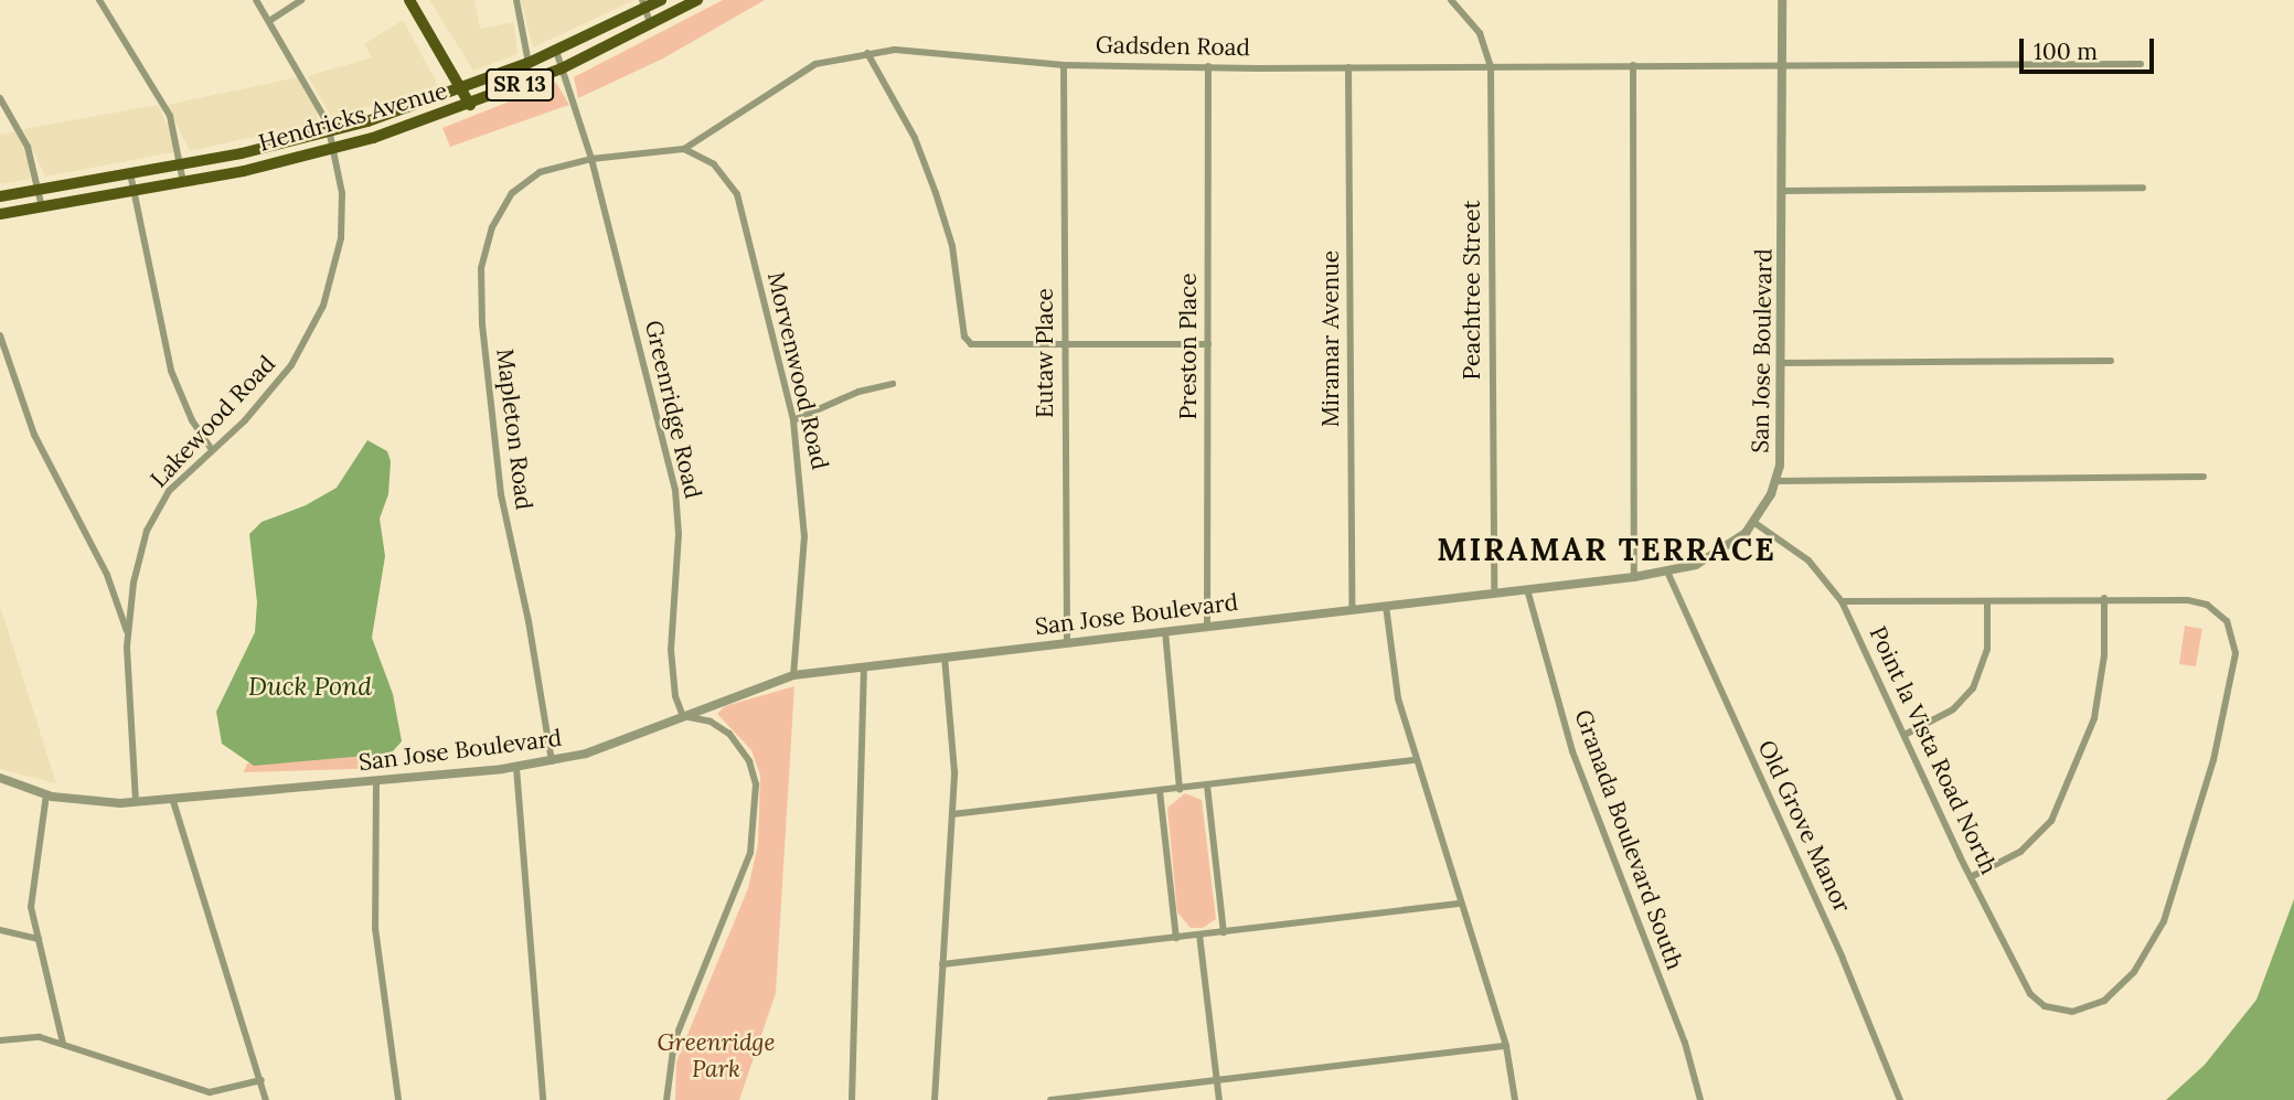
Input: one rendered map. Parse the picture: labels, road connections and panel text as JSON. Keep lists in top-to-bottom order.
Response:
{
  "streets": {
    "main road": ["SR 13", "Hendricks Avenue"],
    "street": [
      "Gadsden Road",
      "Peachtree Street",
      "Miramar Avenue",
      "Preston Place",
      "San Jose Boulevard",
      "Eutaw Place",
      "Morvenwood Road",
      "Greenridge Road",
      "Lakewood Road",
      "Mapleton Road",
      "Point la Vista Road North",
      "Old Grove Manor",
      "Granada Boulevard South"
    ]
  },
  "crossings": [
    ["Gadsden Road", "Peachtree Street"],
    ["Gadsden Road", "Miramar Avenue"],
    ["Gadsden Road", "Preston Place"],
    ["Gadsden Road", "San Jose Boulevard"],
    ["Gadsden Road", "Eutaw Place"],
    ["Gadsden Road", "Morvenwood Road"],
    ["Gadsden Road", "Greenridge Road"],
    ["Gadsden Road", "Mapleton Road"],
    ["Hendricks Avenue", "Greenridge Road"],
    ["Hendricks Avenue", "Lakewood Road"],
    ["Peachtree Street", "San Jose Boulevard"],
    ["Miramar Avenue", "San Jose Boulevard"],
    ["Preston Place", "San Jose Boulevard"],
    ["San Jose Boulevard", "Eutaw Place"],
    ["San Jose Boulevard", "Morvenwood Road"],
    ["San Jose Boulevard", "Greenridge Road"],
    ["San Jose Boulevard", "Lakewood Road"],
    ["San Jose Boulevard", "Mapleton Road"],
    ["San Jose Boulevard", "Point la Vista Road North"],
    ["San Jose Boulevard", "Old Grove Manor"],
    ["San Jose Boulevard", "Granada Boulevard South"],
    ["Greenridge Road", "Mapleton Road"]
  ],
  "districts": ["MIRAMAR TERRACE"],
  "water": ["Duck Pond"],
  "parks": ["Greenridge Park"],
  "scale_bar": "100 m"
}
